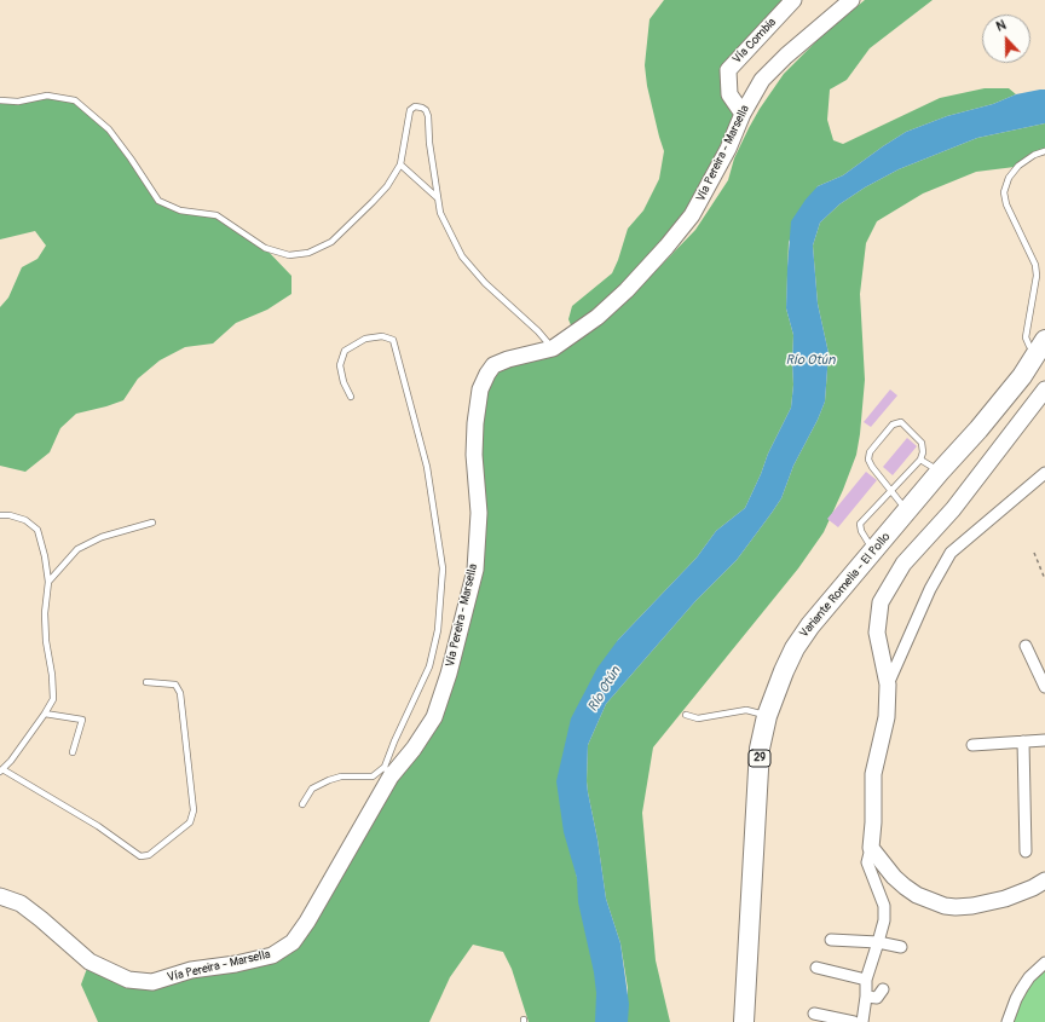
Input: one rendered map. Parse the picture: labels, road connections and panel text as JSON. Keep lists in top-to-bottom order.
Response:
{
  "streets": {
    "highway": ["Variante Romelia - El Pollo", "29"],
    "main road": ["Vía Combia", "Vía Pereira - Marsella"]
  },
  "crossings": [
    ["Vía Combia", "Vía Pereira - Marsella"]
  ],
  "water": ["Río Otún"],
  "north": "top"
}
